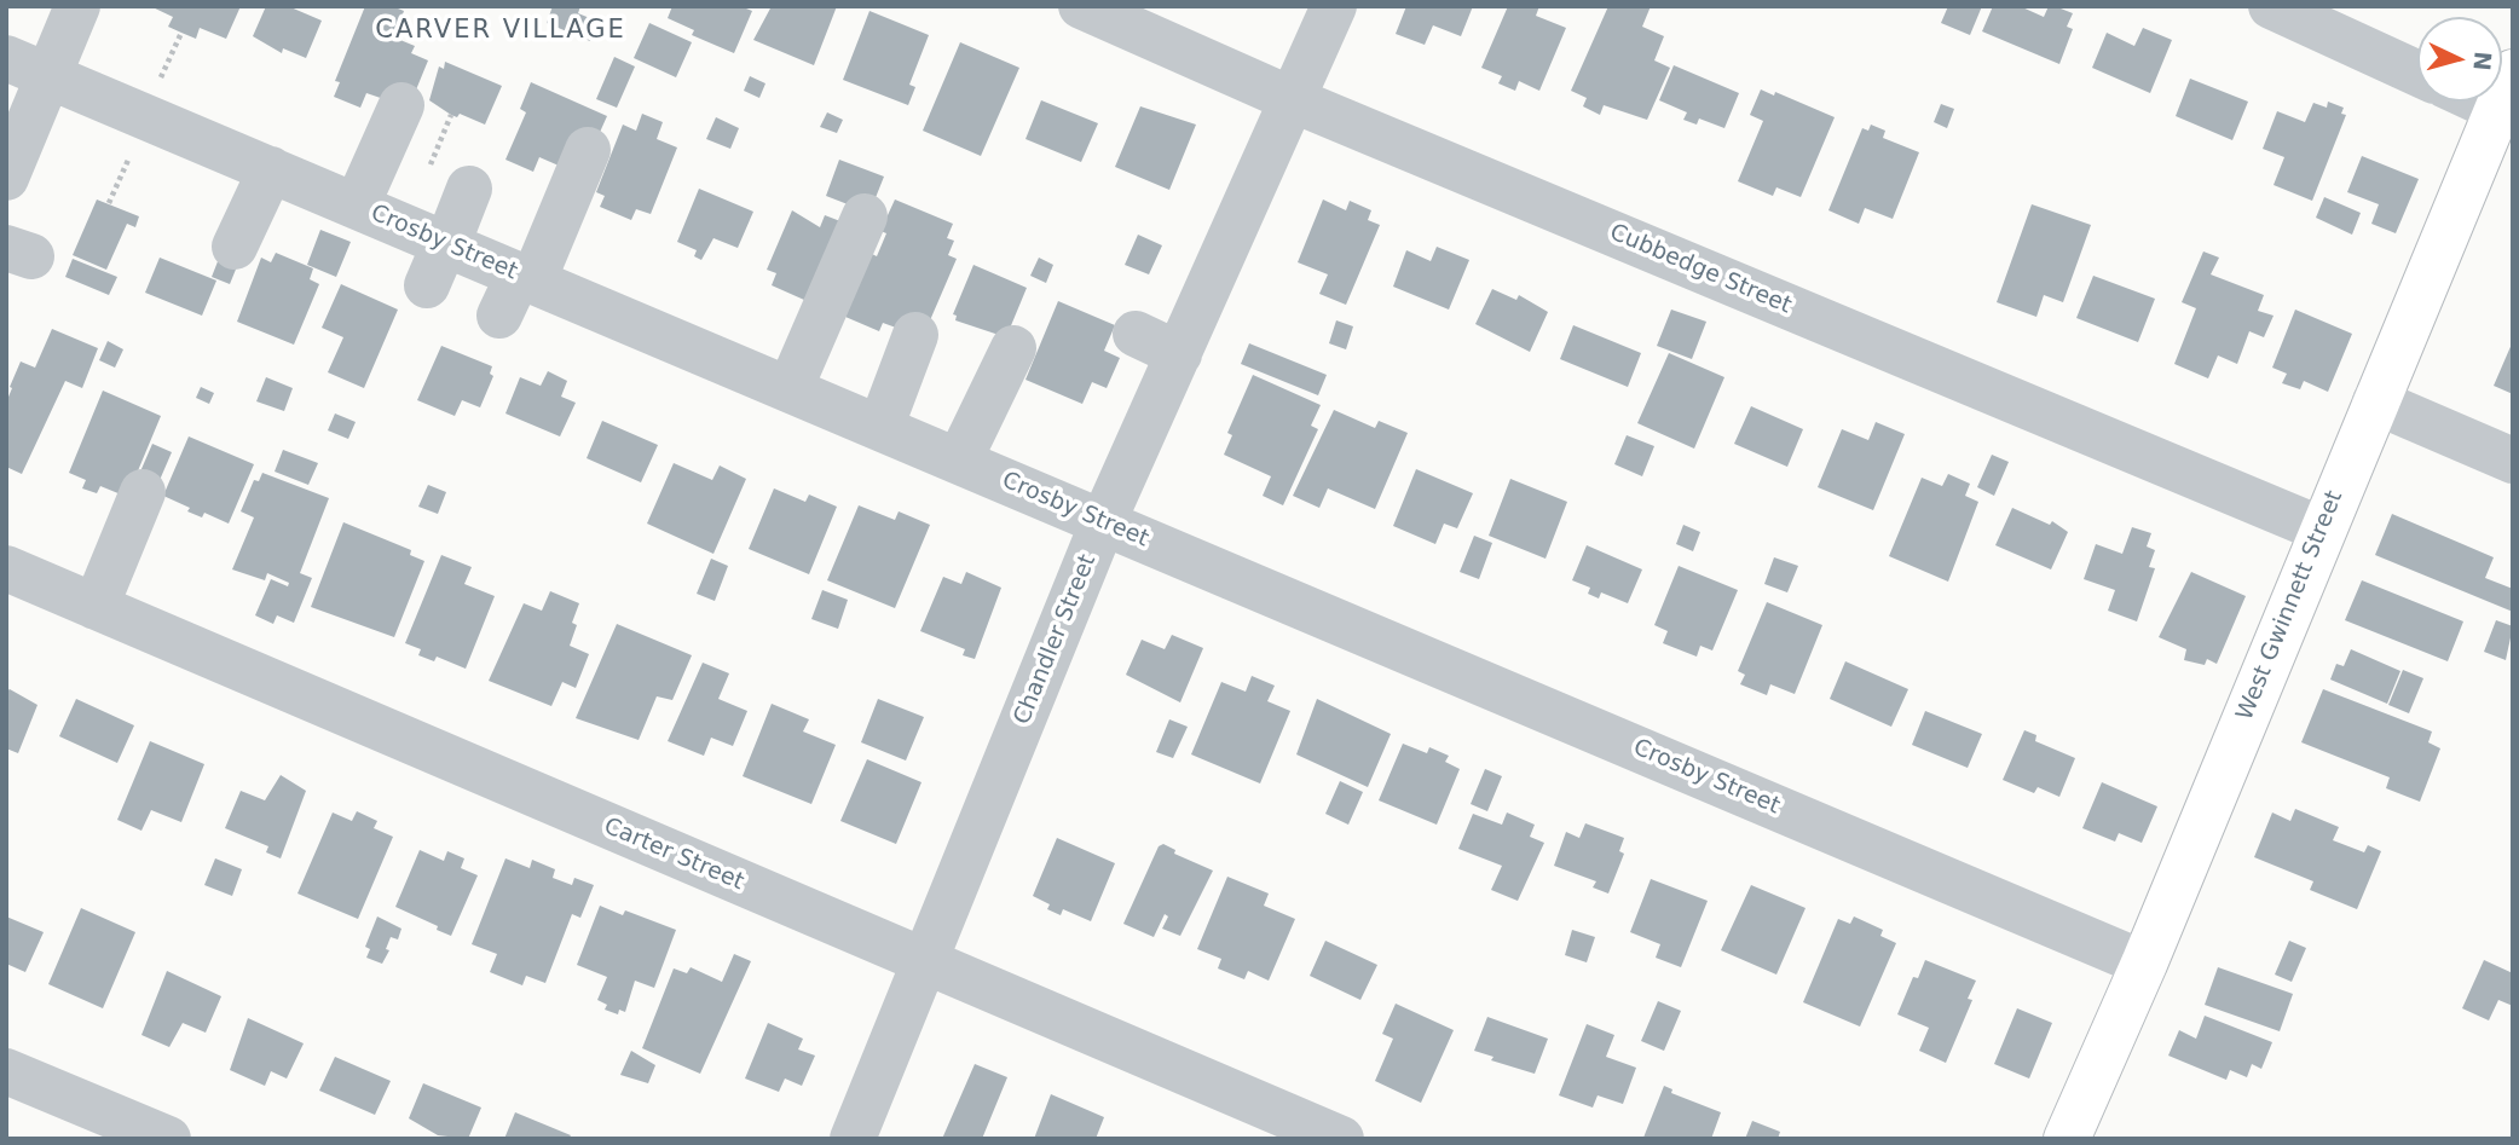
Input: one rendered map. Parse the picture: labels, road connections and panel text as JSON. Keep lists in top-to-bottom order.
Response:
{
  "streets": {
    "main road": ["West Gwinnett Street"],
    "street": [
      "Crosby Street",
      "Cubbedge Street",
      "Chandler Street",
      "Carter Street"
    ]
  },
  "crossings": [
    ["Crosby Street", "West Gwinnett Street"],
    ["Crosby Street", "Chandler Street"],
    ["Cubbedge Street", "West Gwinnett Street"],
    ["Cubbedge Street", "Chandler Street"],
    ["Chandler Street", "Carter Street"]
  ],
  "districts": ["CARVER VILLAGE"],
  "north": "right"
}
